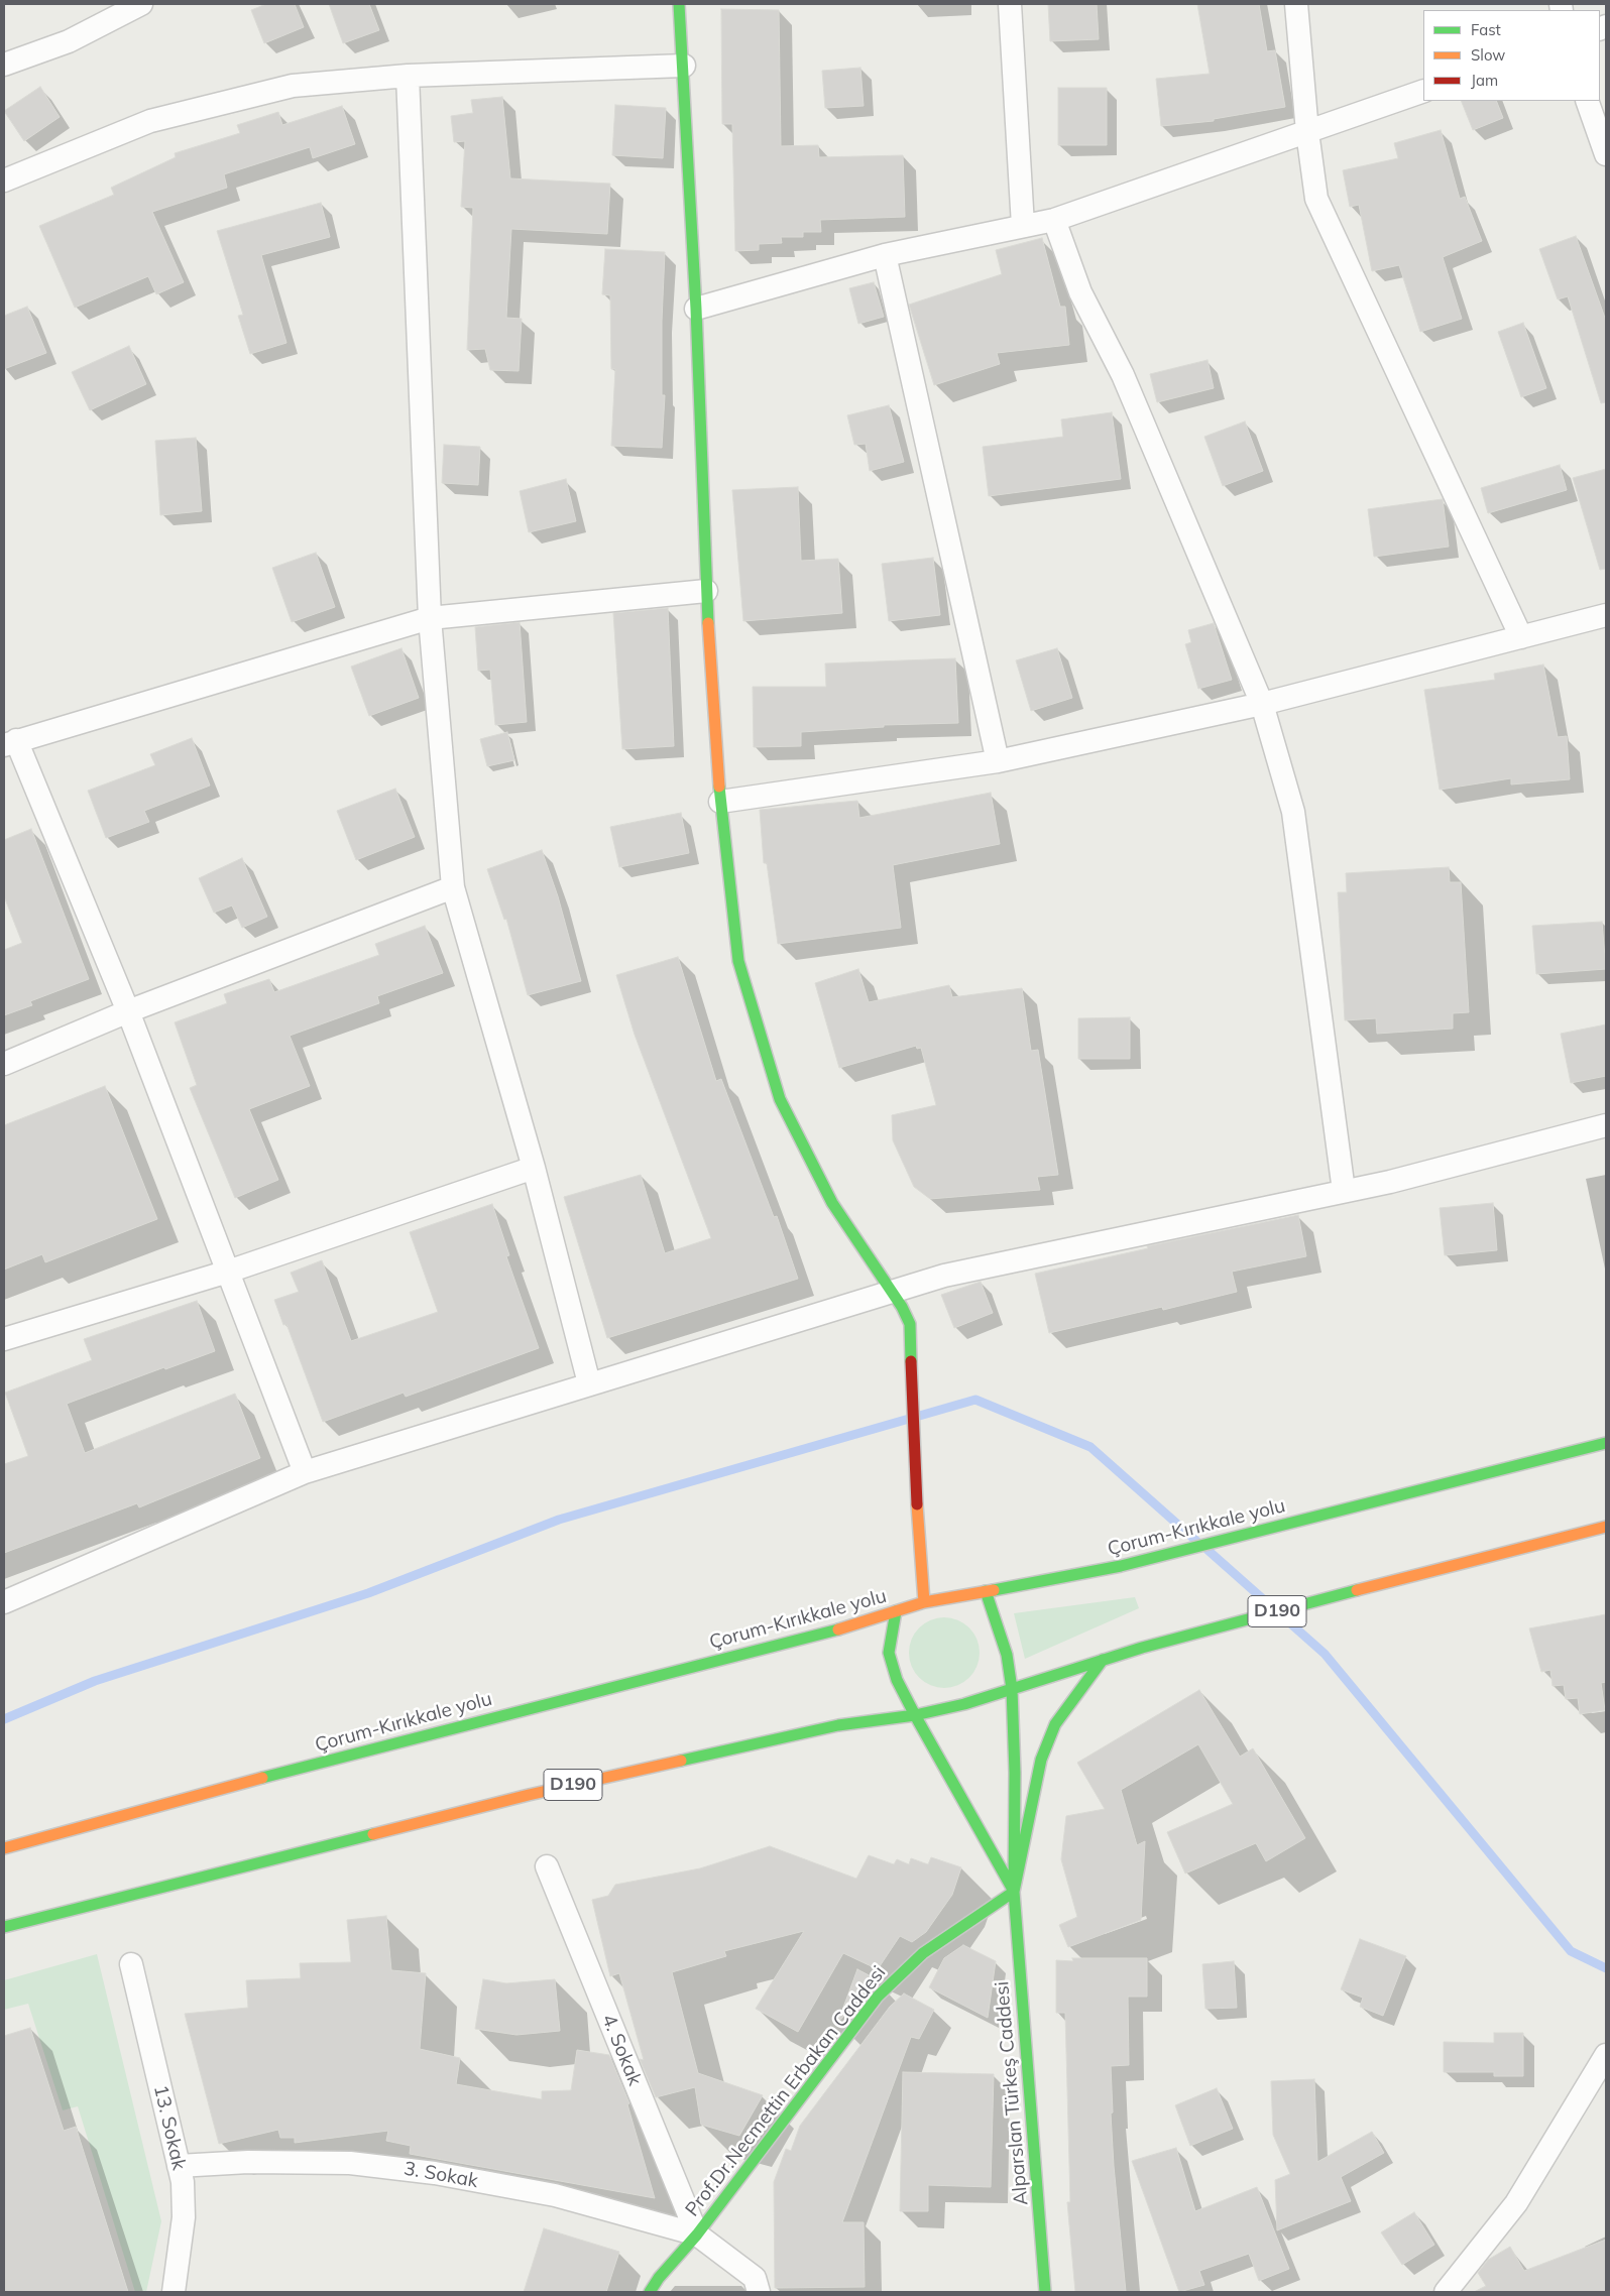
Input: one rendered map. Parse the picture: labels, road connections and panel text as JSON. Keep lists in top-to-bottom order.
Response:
{
  "streets": {
    "main road": [
      "Çorum-Kırıkkale yolu",
      "D190",
      "Prof.Dr.Necmettin Erbakan Caddesi",
      "Alparslan Türkeş Caddesi"
    ],
    "street": ["4. Sokak", "13. Sokak", "3. Sokak"]
  },
  "crossings": [
    ["Çorum-Kırıkkale yolu", "D190"],
    ["4. Sokak", "Prof.Dr.Necmettin Erbakan Caddesi"],
    ["4. Sokak", "3. Sokak"],
    ["Prof.Dr.Necmettin Erbakan Caddesi", "Alparslan Türkeş Caddesi"],
    ["Prof.Dr.Necmettin Erbakan Caddesi", "3. Sokak"],
    ["13. Sokak", "3. Sokak"]
  ],
  "legend": ["Fast", "Slow", "Jam"]
}
